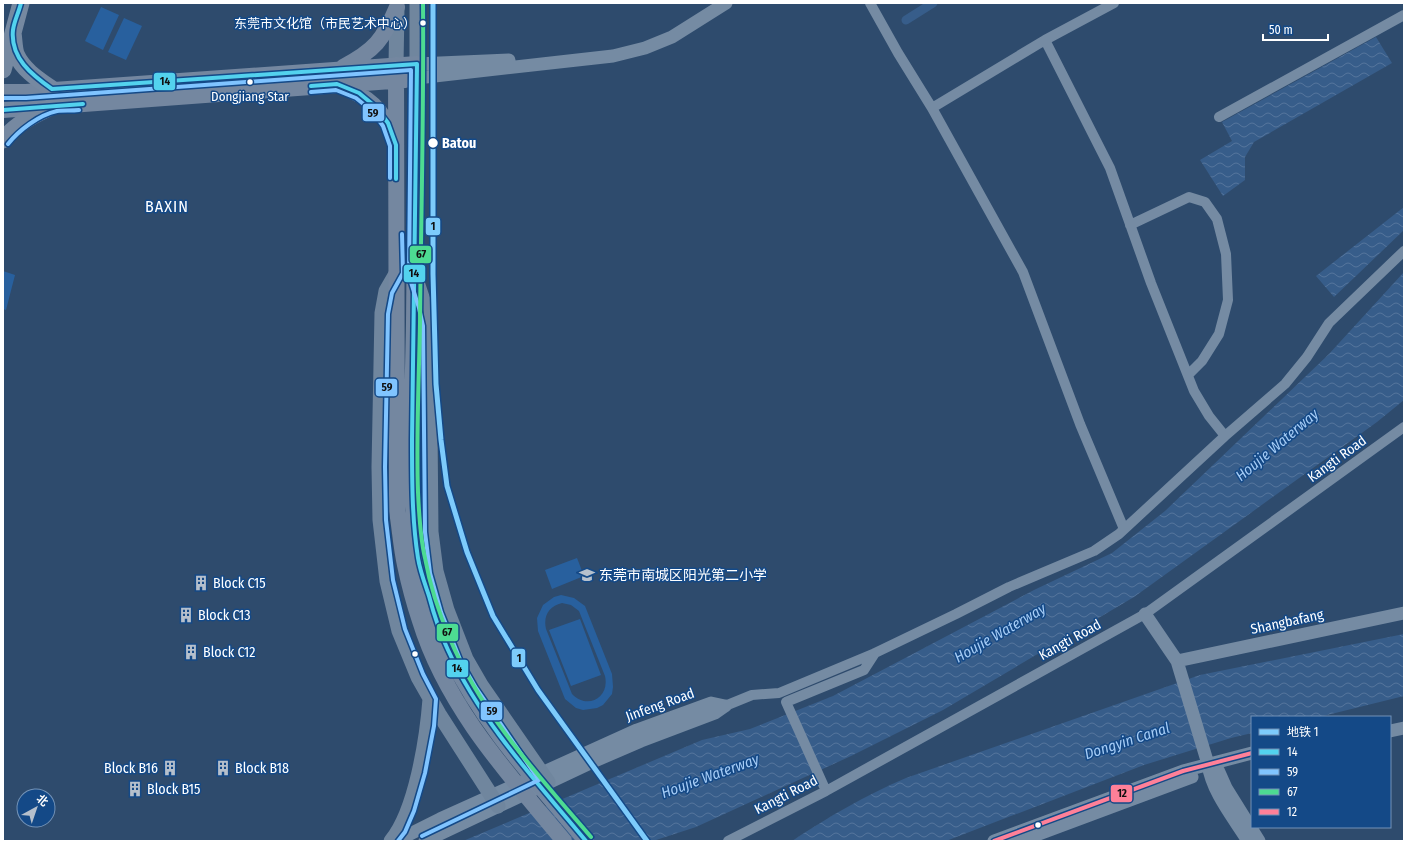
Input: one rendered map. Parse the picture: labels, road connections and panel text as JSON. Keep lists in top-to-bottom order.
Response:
{
  "streets": {
    "street": ["Kangti Road", "Shangbafang", "Jinfeng Road"]
  },
  "districts": ["BAXIN"],
  "water": ["Houjie Waterway", "Dongyin Canal"],
  "places": {
    "other": ["东莞市文化馆（市民艺术中心）", "Dongjiang Star", "Batou"],
    "school or university": ["东莞市南城区阳光第二小学"],
    "building": [
      "Block C15",
      "Block C13",
      "Block C12",
      "Block B16",
      "Block B18",
      "Block B15"
    ]
  },
  "lines": [
    "metro line 1",
    "transit line 14",
    "transit line 67",
    "transit line 59",
    "transit line 12"
  ],
  "legend": [
    "地铁 1",
    "14",
    "59",
    "67",
    "12"
  ],
  "scale_bar": "50 m",
  "north": "top right"
}
